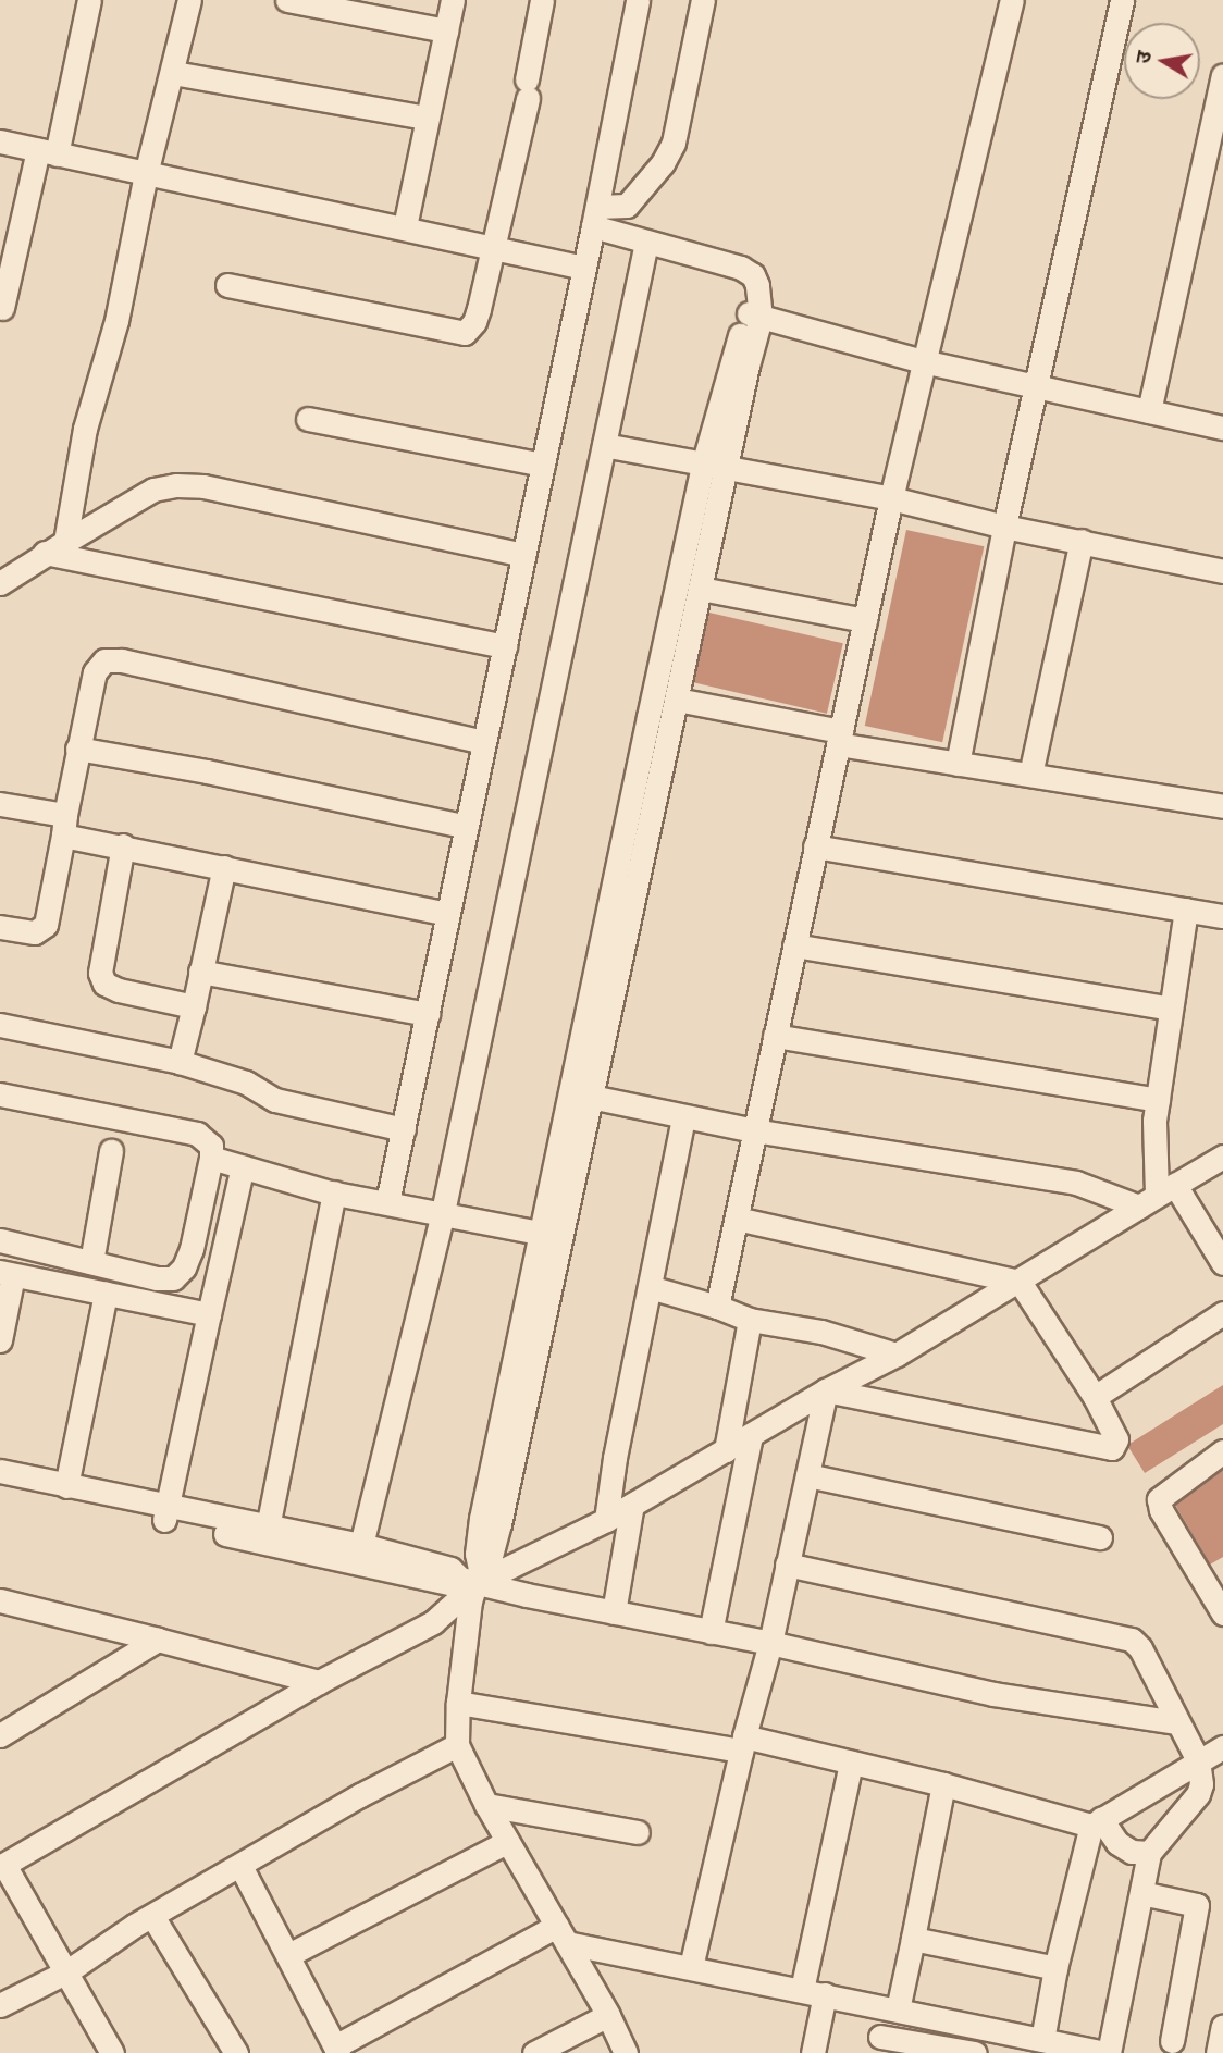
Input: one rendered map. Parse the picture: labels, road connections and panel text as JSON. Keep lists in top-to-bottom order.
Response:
{
  "north": "left"
}
